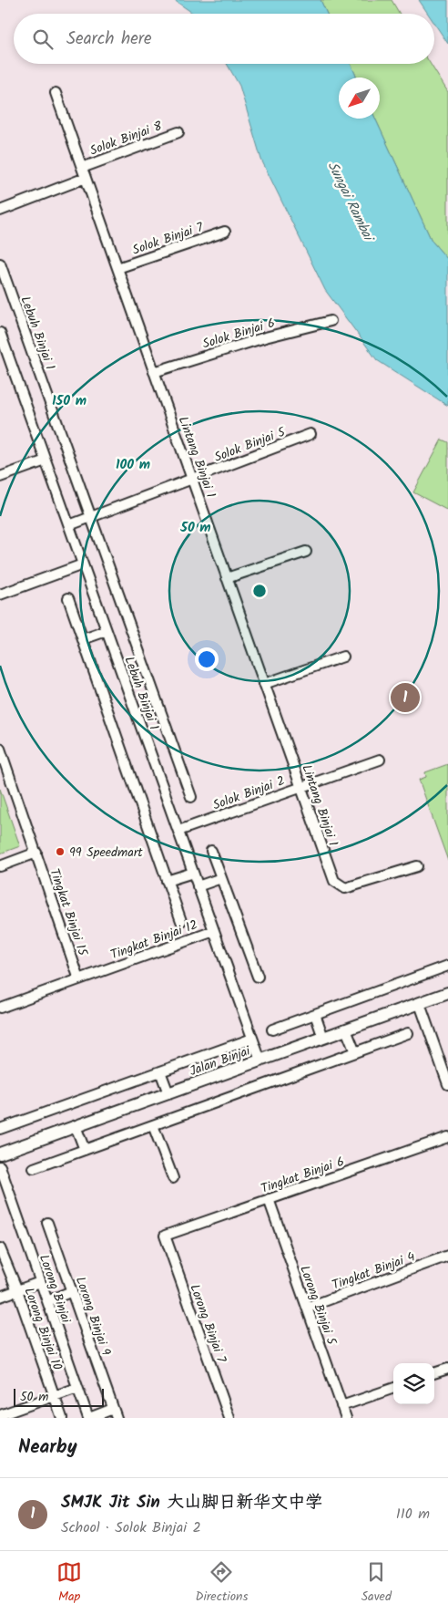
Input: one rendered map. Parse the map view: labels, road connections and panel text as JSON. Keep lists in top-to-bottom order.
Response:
{
  "streets": {
    "street": [
      "Solok Binjai 8",
      "Solok Binjai 7",
      "Lebuh Binjai 1",
      "Solok Binjai 6",
      "Solok Binjai 5",
      "Lintang Binjai 1",
      "Solok Binjai 2",
      "Tingkat Binjai 15",
      "Tingkat Binjai 12",
      "Jalan Binjai",
      "Tingkat Binjai 6",
      "Tingkat Binjai 4",
      "Lorong Binjai",
      "Lorong Binjai 5",
      "Lorong Binjai 9",
      "Lorong Binjai 7",
      "Lorong Binjai 10"
    ]
  },
  "crossings": [
    ["Solok Binjai 8", "Lintang Binjai 1"],
    ["Solok Binjai 7", "Lintang Binjai 1"],
    ["Lebuh Binjai 1", "Solok Binjai 5"],
    ["Lebuh Binjai 1", "Solok Binjai 2"],
    ["Lebuh Binjai 1", "Tingkat Binjai 12"],
    ["Lebuh Binjai 1", "Jalan Binjai"],
    ["Solok Binjai 6", "Lintang Binjai 1"],
    ["Solok Binjai 5", "Lintang Binjai 1"],
    ["Lintang Binjai 1", "Solok Binjai 2"],
    ["Tingkat Binjai 15", "Tingkat Binjai 12"],
    ["Tingkat Binjai 6", "Lorong Binjai 5"],
    ["Tingkat Binjai 6", "Lorong Binjai 7"],
    ["Tingkat Binjai 4", "Lorong Binjai 5"]
  ],
  "water": ["Sungai Rambai"],
  "places": ["99 Speedmart"],
  "scale_bar": "50 m",
  "north": "bottom left",
  "page": {
    "search": "Search here",
    "pins": "1",
    "scale": "50 m",
    "heading": "Nearby",
    "list": [
      {
        "mark": "1",
        "name": "SMJK Jit Sin 大山脚日新华文中学",
        "note": "School · Solok Binjai 2",
        "value": "110 m"
      }
    ],
    "nav": ["Map", "Directions", "Saved"]
  },
  "rings": ["150 m", "100 m", "50 m"]
}
